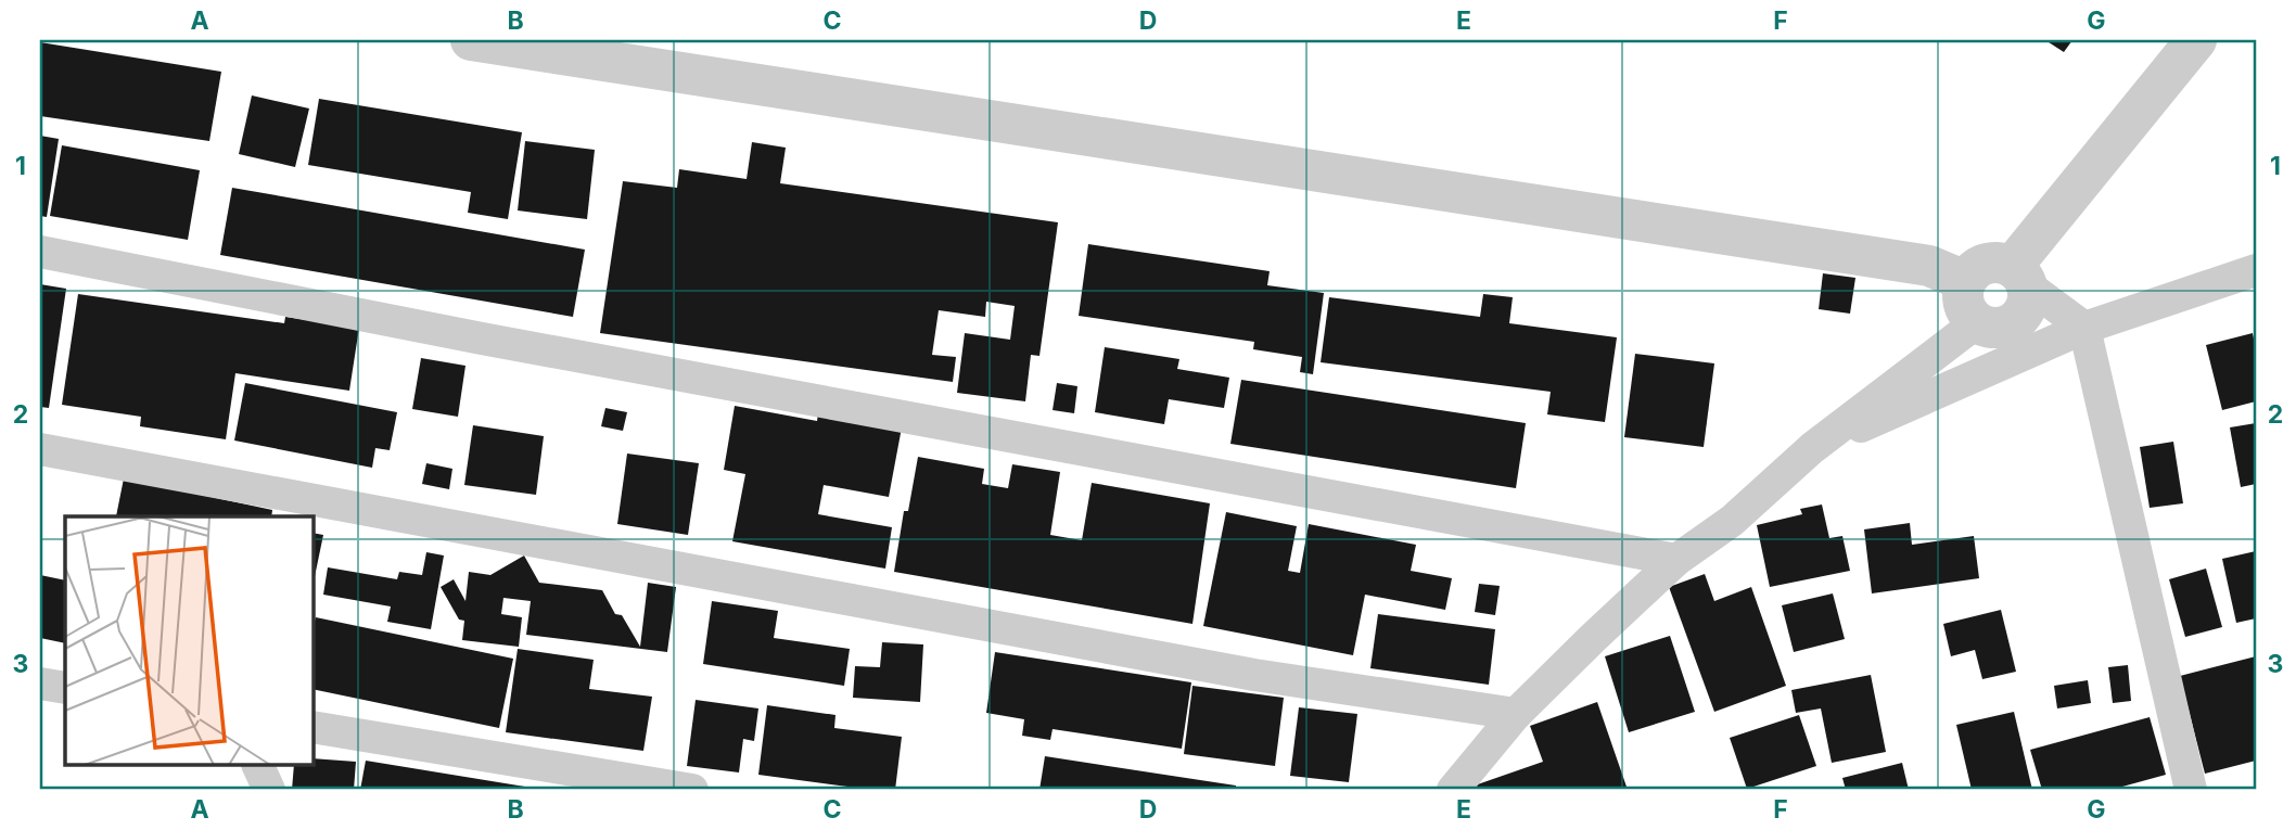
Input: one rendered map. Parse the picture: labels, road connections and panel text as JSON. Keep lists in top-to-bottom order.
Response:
{
  "grid": {
    "columns": [
      "A",
      "B",
      "C",
      "D",
      "E",
      "F",
      "G"
    ],
    "rows": ["1", "2", "3"]
  }
}
